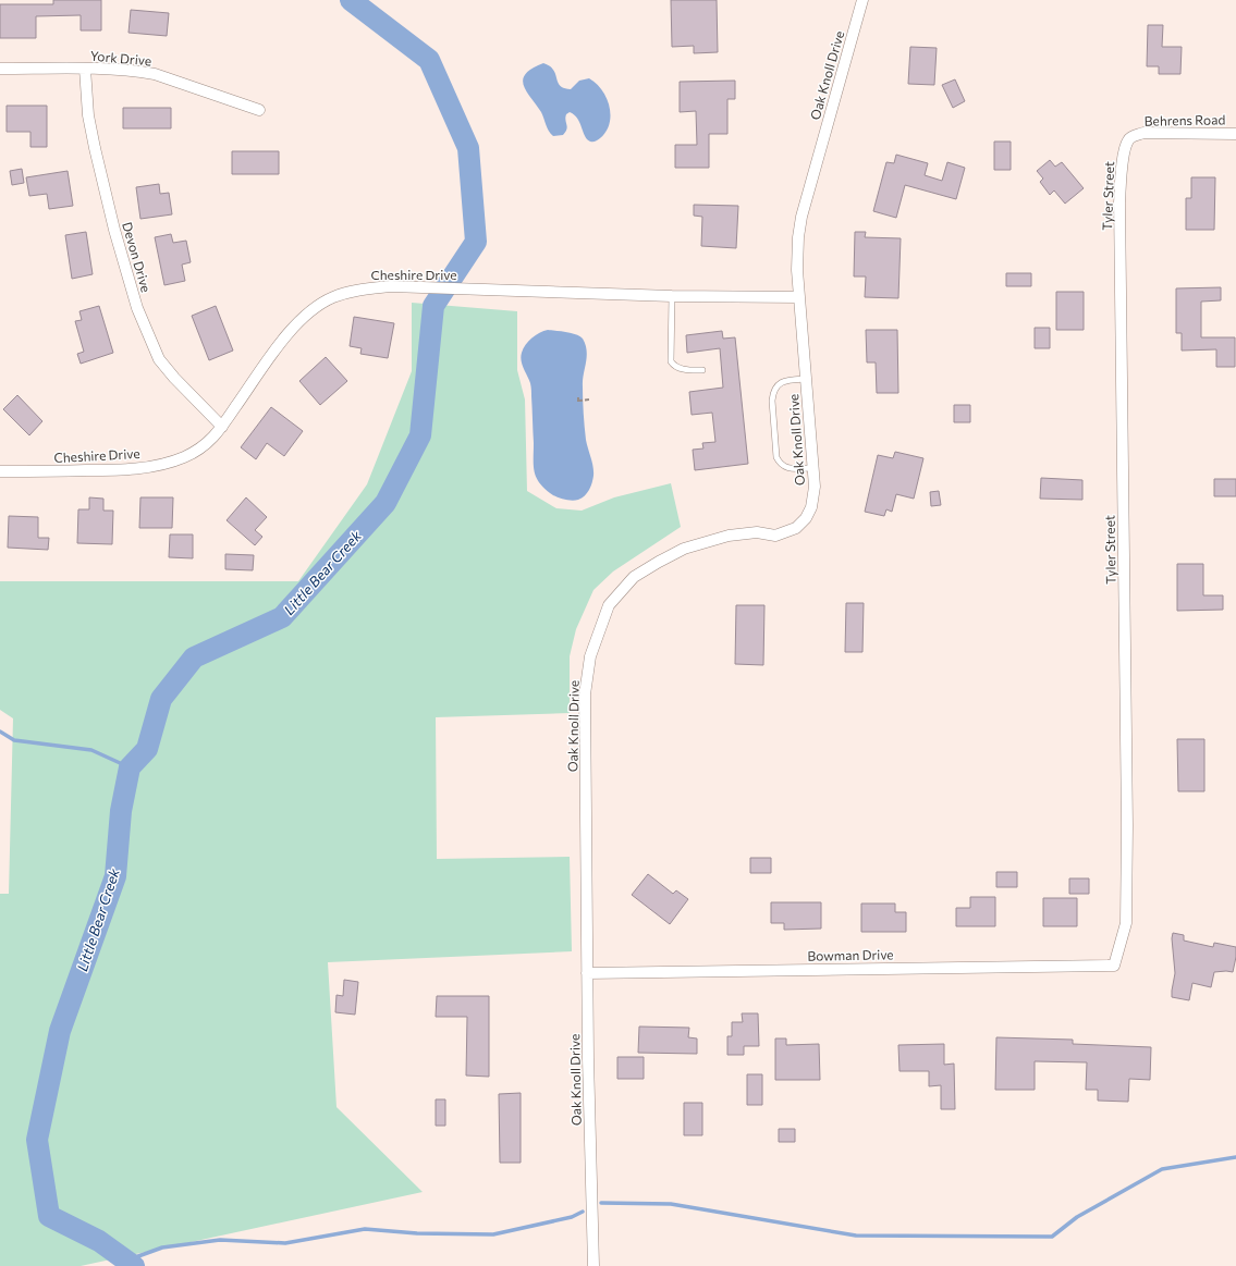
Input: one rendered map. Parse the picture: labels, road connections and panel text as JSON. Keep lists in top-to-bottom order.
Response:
{
  "streets": {
    "street": [
      "York Drive",
      "Oak Knoll Drive",
      "Behrens Road",
      "Tyler Street",
      "Devon Drive",
      "Cheshire Drive",
      "Bowman Drive"
    ]
  },
  "crossings": [
    ["York Drive", "Devon Drive"],
    ["Oak Knoll Drive", "Cheshire Drive"],
    ["Oak Knoll Drive", "Bowman Drive"],
    ["Behrens Road", "Tyler Street"],
    ["Tyler Street", "Bowman Drive"],
    ["Devon Drive", "Cheshire Drive"]
  ],
  "water": ["Little Bear Creek"]
}
